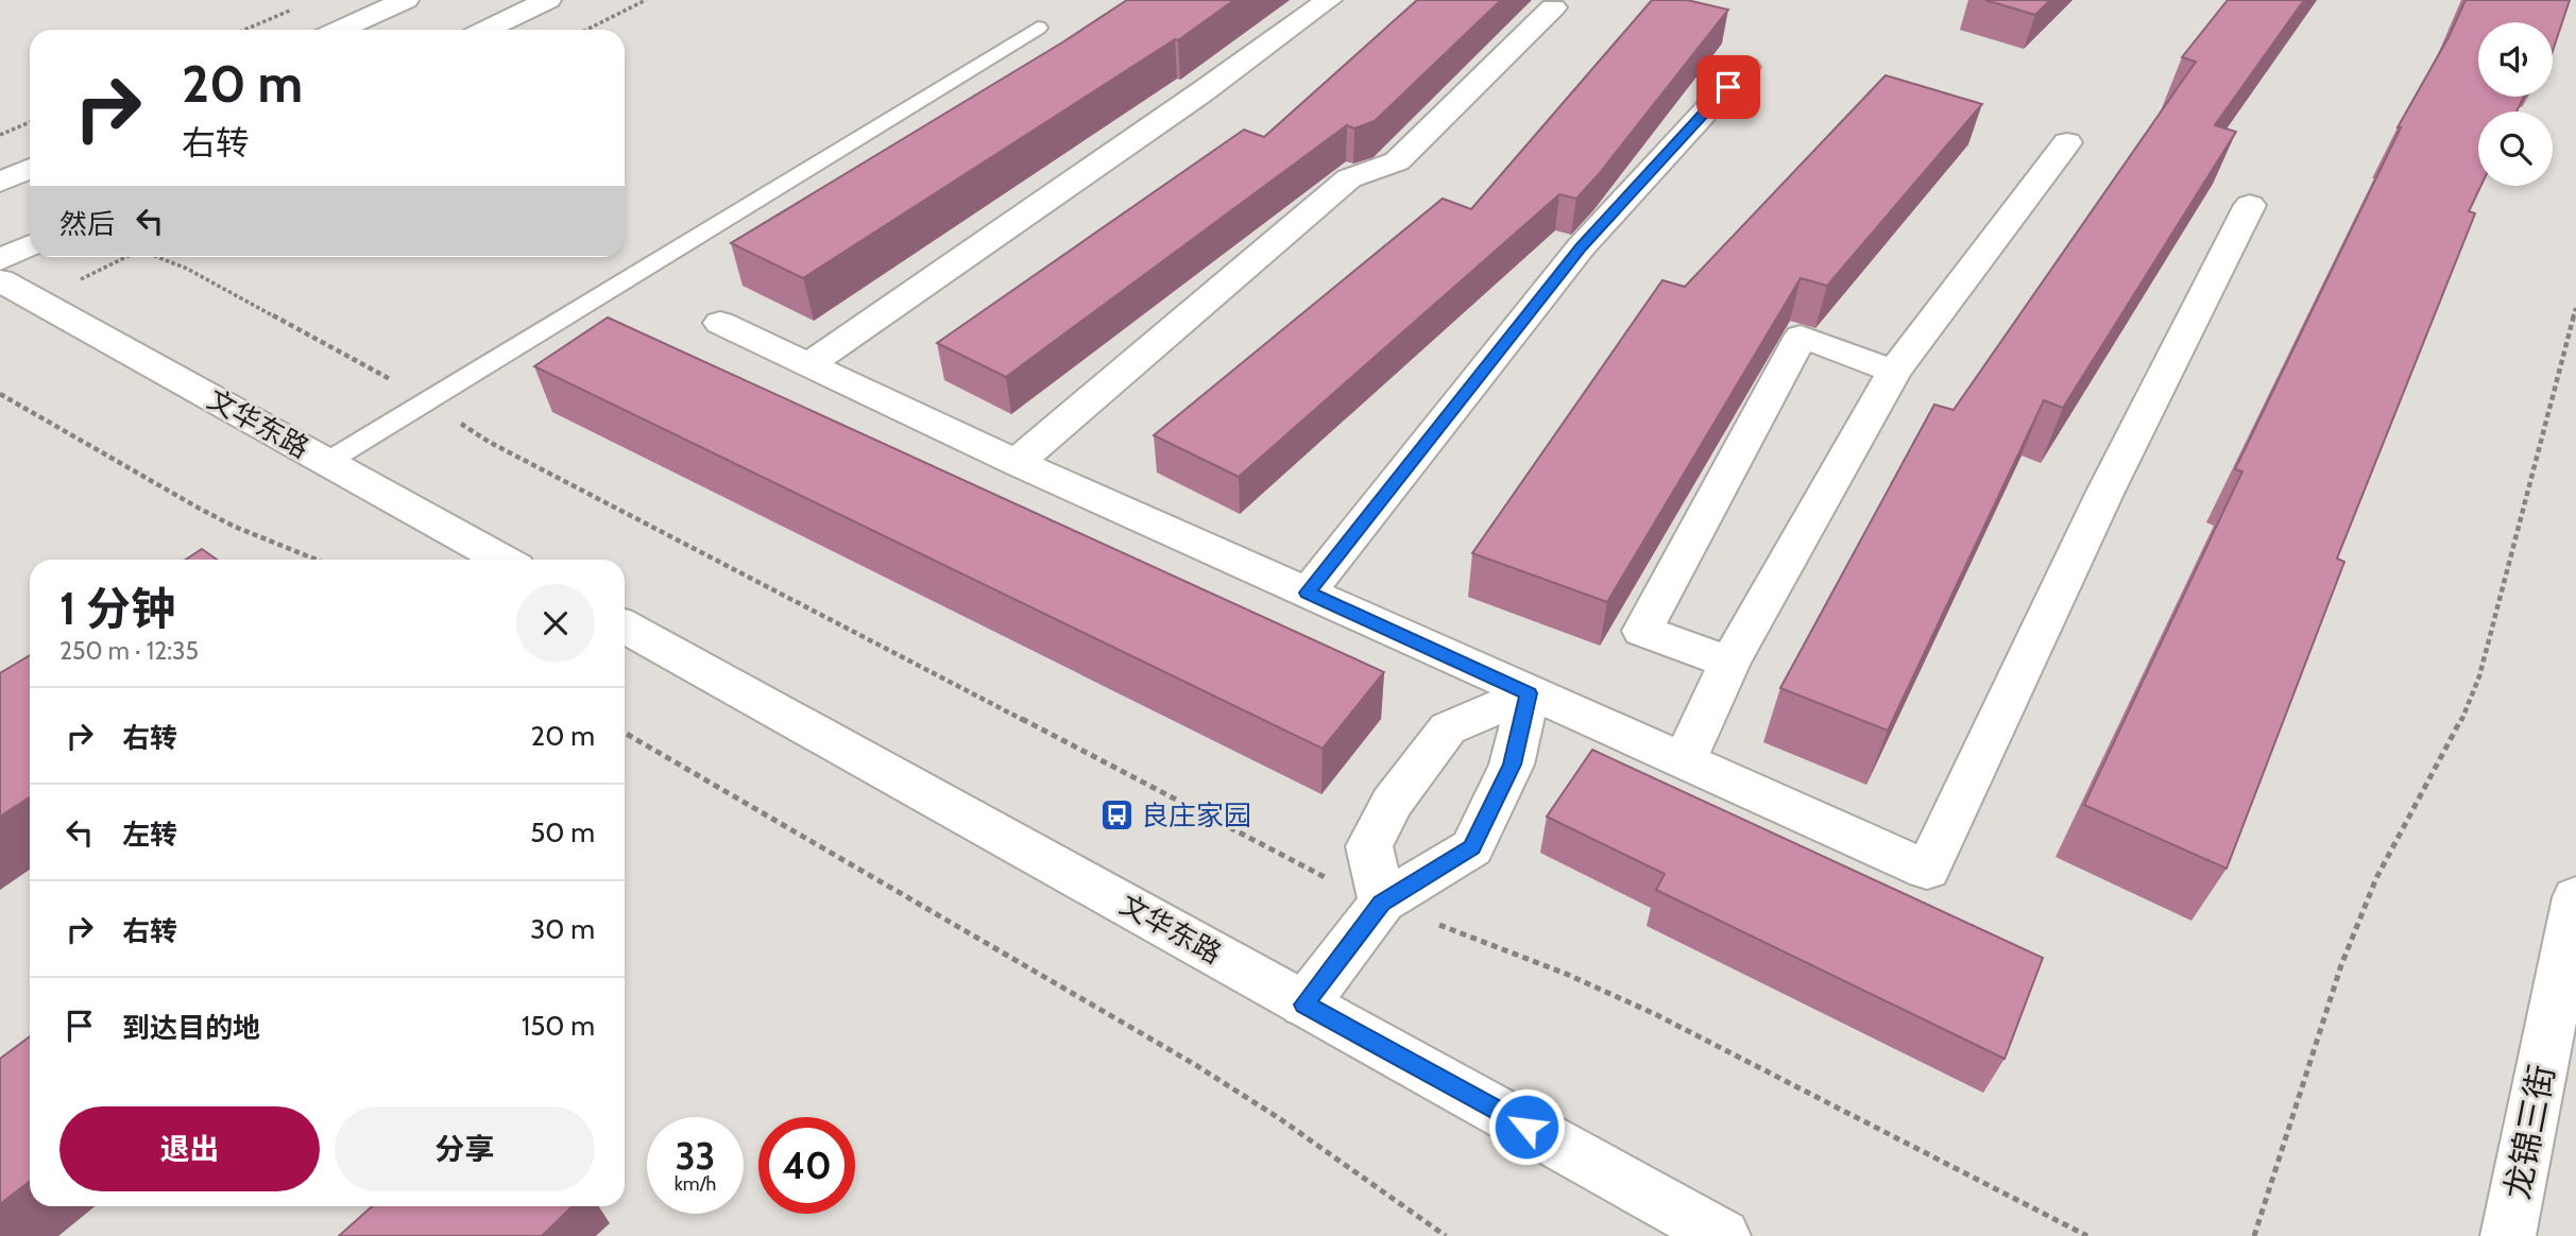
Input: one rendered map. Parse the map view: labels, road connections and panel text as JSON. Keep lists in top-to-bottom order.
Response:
{
  "streets": {
    "street": ["文华东路", "龙锦三街"]
  },
  "places": {
    "bus stop": ["良庄家园"]
  },
  "page": {
    "turn": ["20 m", "右转"],
    "then": "然后",
    "heading": ["1 分钟", "250 m · 12:35"],
    "list": [
      {
        "name": "右转",
        "value": "20 m"
      },
      {
        "name": "左转",
        "value": "50 m"
      },
      {
        "name": "右转",
        "value": "30 m"
      },
      {
        "name": "到达目的地",
        "value": "150 m"
      }
    ],
    "buttons": ["退出", "分享"],
    "speed": "33 km/h",
    "limit": "40"
  }
}
